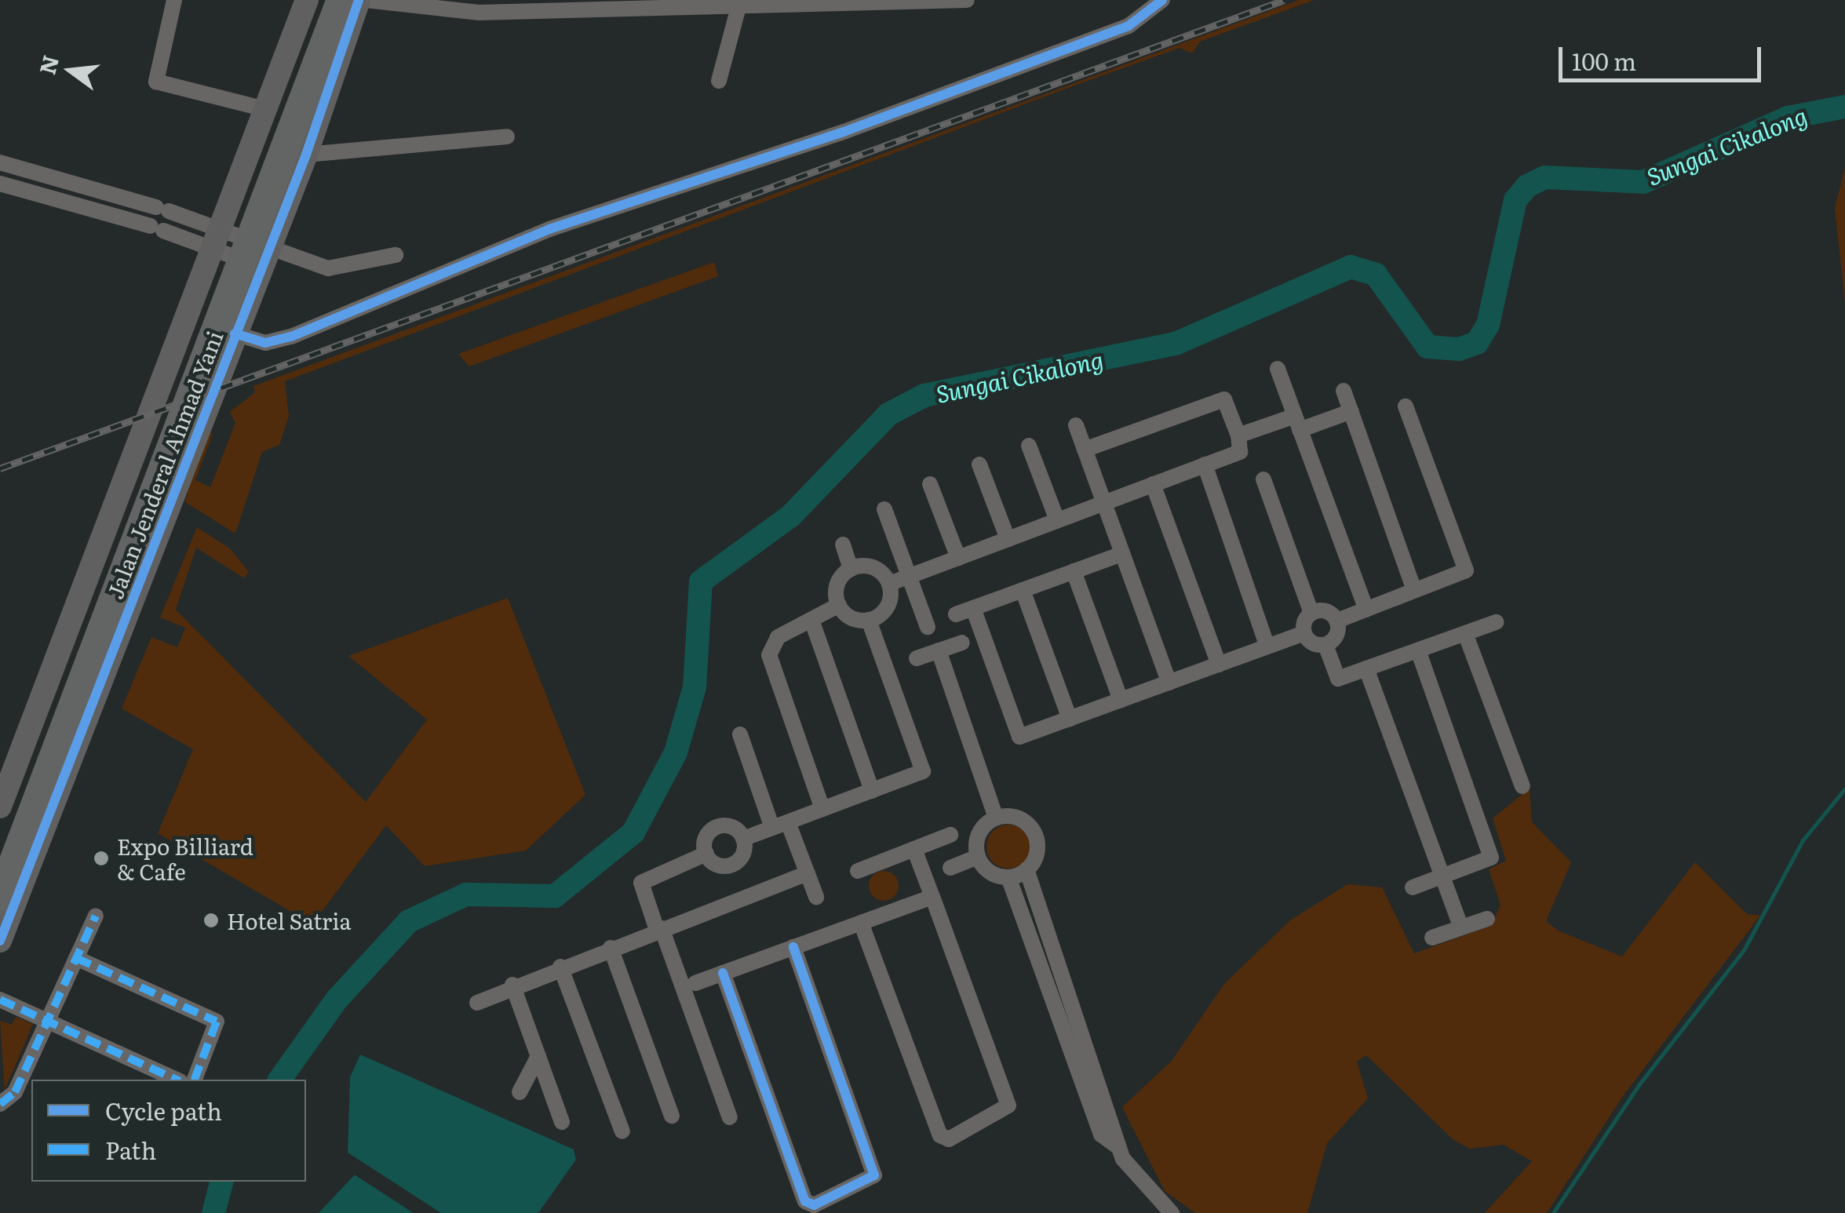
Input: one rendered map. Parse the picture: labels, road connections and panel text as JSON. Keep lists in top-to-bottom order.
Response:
{
  "streets": {
    "highway": ["Jalan Jenderal Ahmad Yani"]
  },
  "water": ["Sungai Cikalong"],
  "places": ["Expo Billiard & Cafe", "Hotel Satria"],
  "legend": ["Cycle path", "Path"],
  "scale_bar": "100 m",
  "north": "left"
}
